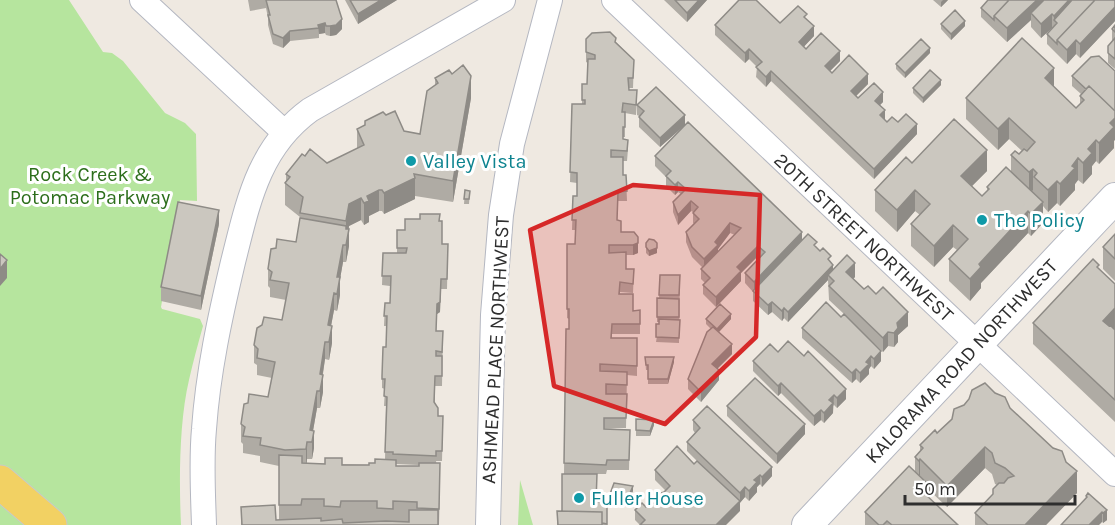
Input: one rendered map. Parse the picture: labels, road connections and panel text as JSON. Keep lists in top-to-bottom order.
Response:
{
  "streets": {
    "street": ["20TH STREET NORTHWEST", "ASHMEAD PLACE NORTHWEST", "KALORAMA ROAD NORTHWEST"]
  },
  "crossings": [
    ["20TH STREET NORTHWEST", "KALORAMA ROAD NORTHWEST"]
  ],
  "parks": ["Rock Creek & Potomac Parkway"],
  "places": ["Valley Vista", "The Policy", "Fuller House"],
  "scale_bar": "50 m"
}
